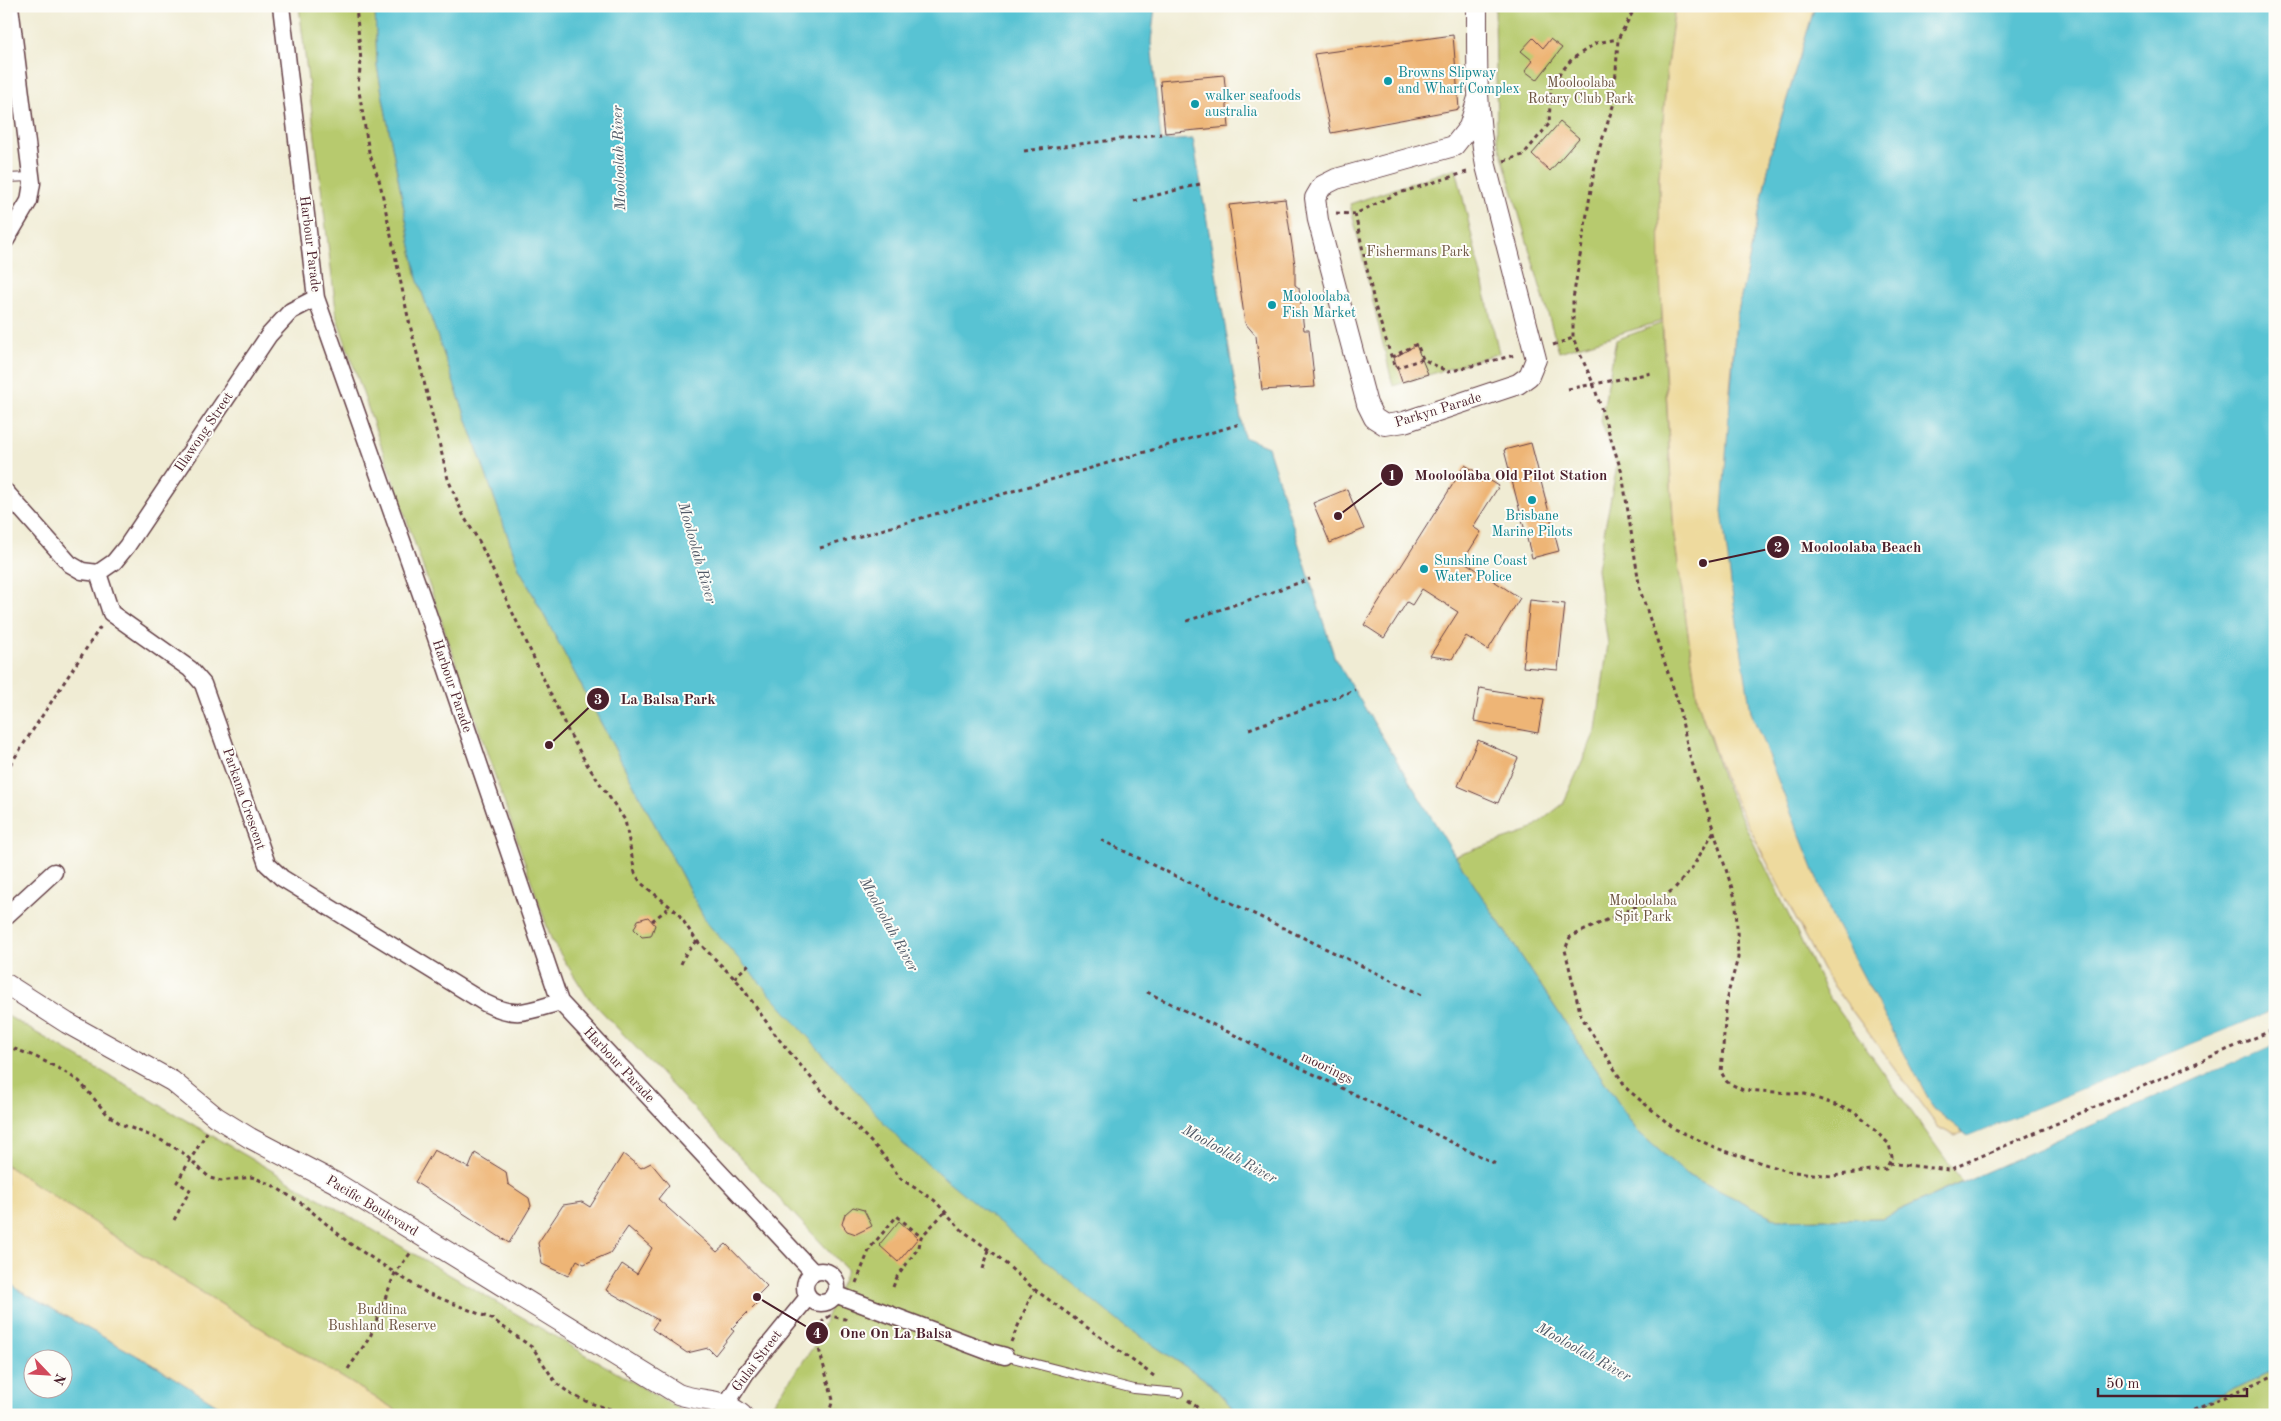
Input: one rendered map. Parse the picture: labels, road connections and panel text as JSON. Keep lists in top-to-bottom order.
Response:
{
  "streets": {
    "street": [
      "Harbour Parade",
      "Parkyn Parade",
      "Illawong Street",
      "Parkana Crescent",
      "Pacific Boulevard",
      "Gulai Street"
    ],
    "path": ["moorings"]
  },
  "crossings": [
    ["Harbour Parade", "Illawong Street"],
    ["Harbour Parade", "Parkana Crescent"],
    ["Harbour Parade", "Gulai Street"],
    ["Pacific Boulevard", "Gulai Street"]
  ],
  "water": ["Mooloolah River"],
  "parks": [
    "Mooloolaba Rotary Club Park",
    "Fishermans Park",
    "Mooloolaba Spit Park",
    "Buddina Bushland Reserve"
  ],
  "places": [
    "Browns Slipway and Wharf Complex",
    "walker seafoods australia",
    "Mooloolaba Fish Market",
    "Brisbane Marine Pilots",
    "Mooloolaba Old Pilot Station",
    "Mooloolaba Beach",
    "Sunshine Coast Water Police",
    "La Balsa Park",
    "One On La Balsa"
  ],
  "scale_bar": "50 m",
  "north": "bottom right"
}
